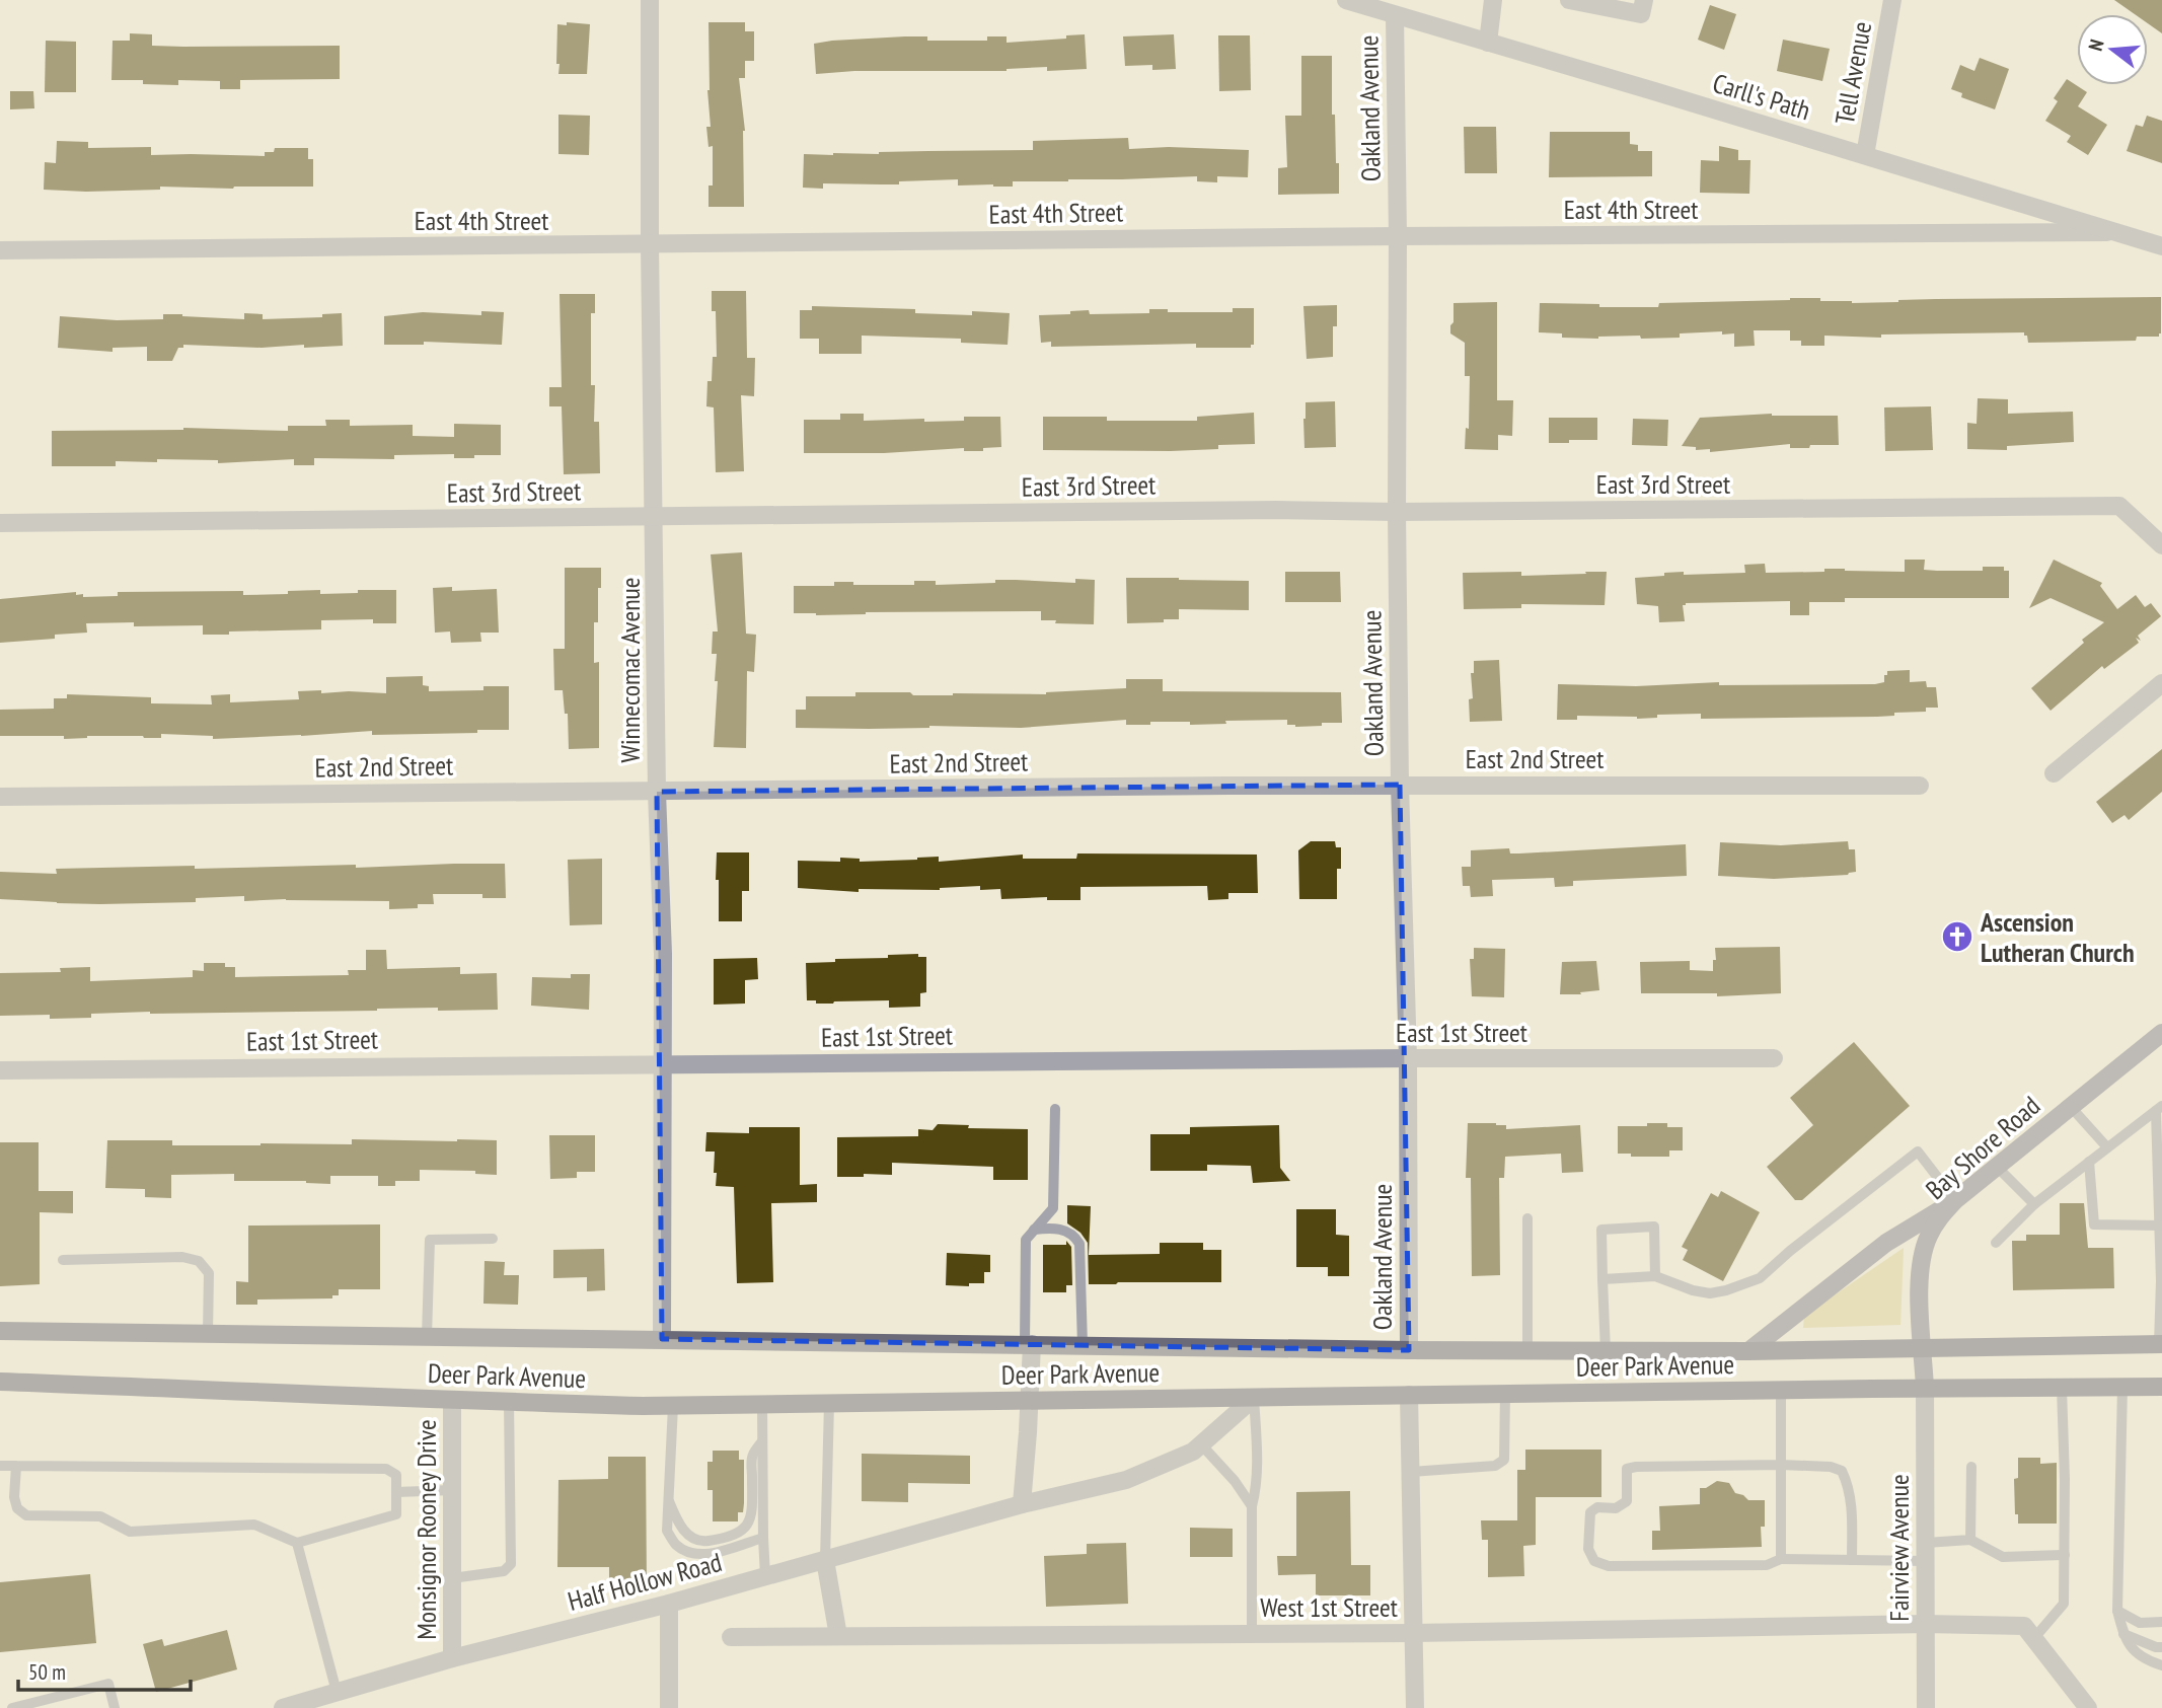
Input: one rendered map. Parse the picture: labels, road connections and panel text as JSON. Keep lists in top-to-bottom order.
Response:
{
  "streets": {
    "main road": ["Bay Shore Road", "Deer Park Avenue"],
    "street": [
      "Tell Avenue",
      "Carll's Path",
      "Oakland Avenue",
      "East 4th Street",
      "East 3rd Street",
      "Winnecomac Avenue",
      "East 2nd Street",
      "East 1st Street",
      "Monsignor Rooney Drive",
      "Fairview Avenue",
      "Half Hollow Road",
      "West 1st Street"
    ]
  },
  "crossings": [
    ["Tell Avenue", "Carll's Path"],
    ["Carll's Path", "Oakland Avenue"],
    ["Carll's Path", "East 4th Street"],
    ["Oakland Avenue", "East 4th Street"],
    ["Oakland Avenue", "East 3rd Street"],
    ["Oakland Avenue", "East 2nd Street"],
    ["Oakland Avenue", "East 1st Street"],
    ["Oakland Avenue", "Deer Park Avenue"],
    ["East 4th Street", "Winnecomac Avenue"],
    ["East 3rd Street", "Winnecomac Avenue"],
    ["Winnecomac Avenue", "East 2nd Street"],
    ["Winnecomac Avenue", "East 1st Street"],
    ["Winnecomac Avenue", "Deer Park Avenue"],
    ["Bay Shore Road", "Deer Park Avenue"],
    ["Bay Shore Road", "Fairview Avenue"],
    ["Deer Park Avenue", "Monsignor Rooney Drive"],
    ["Deer Park Avenue", "Fairview Avenue"],
    ["Deer Park Avenue", "Half Hollow Road"],
    ["Monsignor Rooney Drive", "Half Hollow Road"],
    ["Fairview Avenue", "West 1st Street"]
  ],
  "places": {
    "church": ["Ascension Lutheran Church"]
  },
  "scale_bar": "50 m",
  "north": "left"
}
